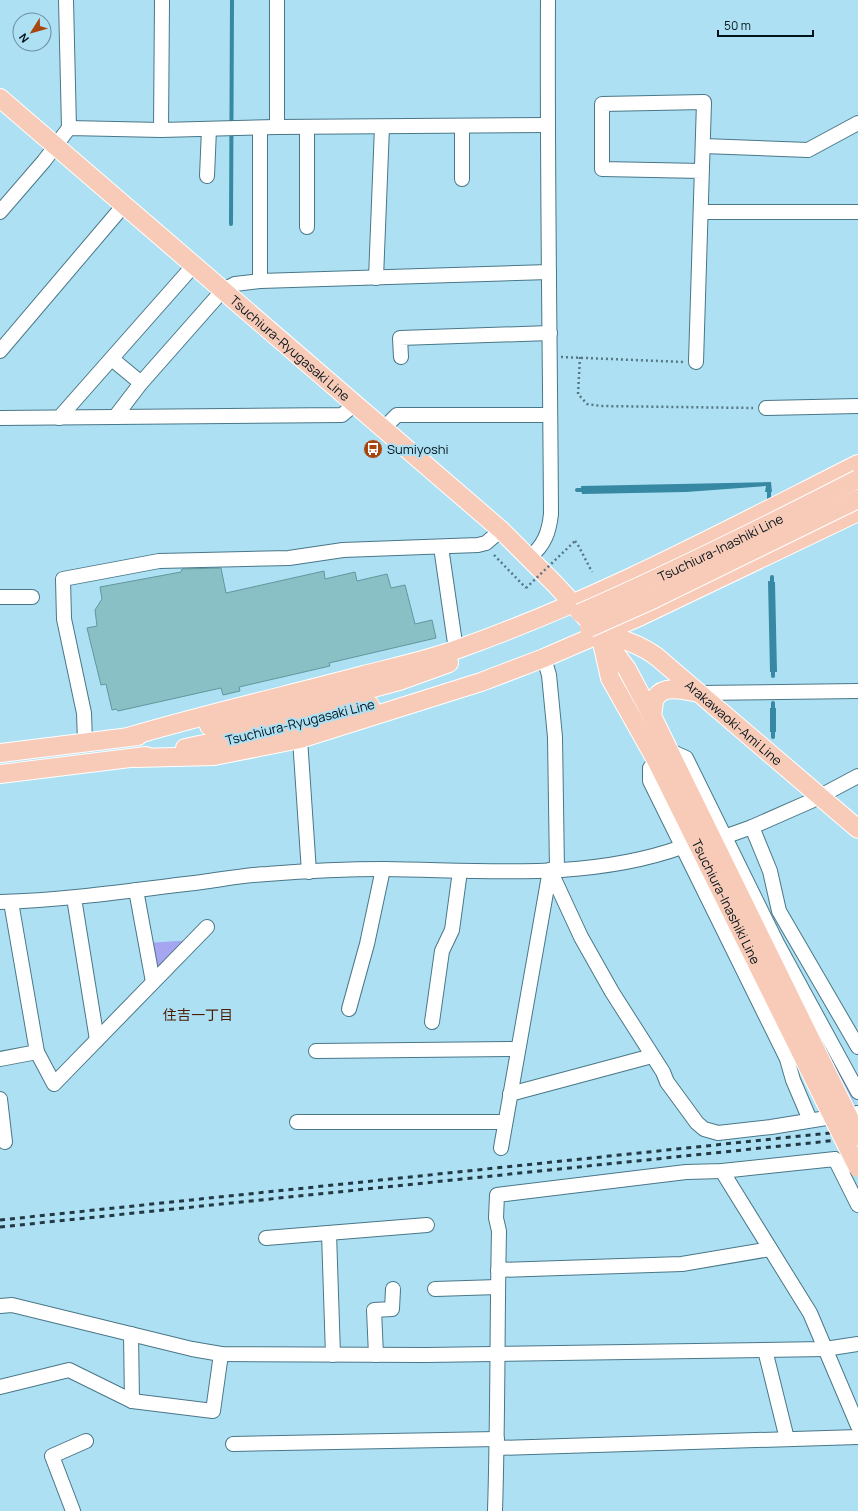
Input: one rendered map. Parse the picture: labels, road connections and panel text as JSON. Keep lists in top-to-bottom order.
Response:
{
  "streets": {
    "main road": ["Tsuchiura-Ryugasaki Line", "Tsuchiura-Inashiki Line", "Arakawaoki-Ami Line"]
  },
  "crossings": [
    ["Tsuchiura-Ryugasaki Line", "Tsuchiura-Inashiki Line"],
    ["Tsuchiura-Ryugasaki Line", "Arakawaoki-Ami Line"],
    ["Tsuchiura-Inashiki Line", "Arakawaoki-Ami Line"]
  ],
  "districts": ["住吉一丁目"],
  "places": {
    "bus stop": ["Sumiyoshi"]
  },
  "scale_bar": "50 m",
  "north": "bottom left"
}
